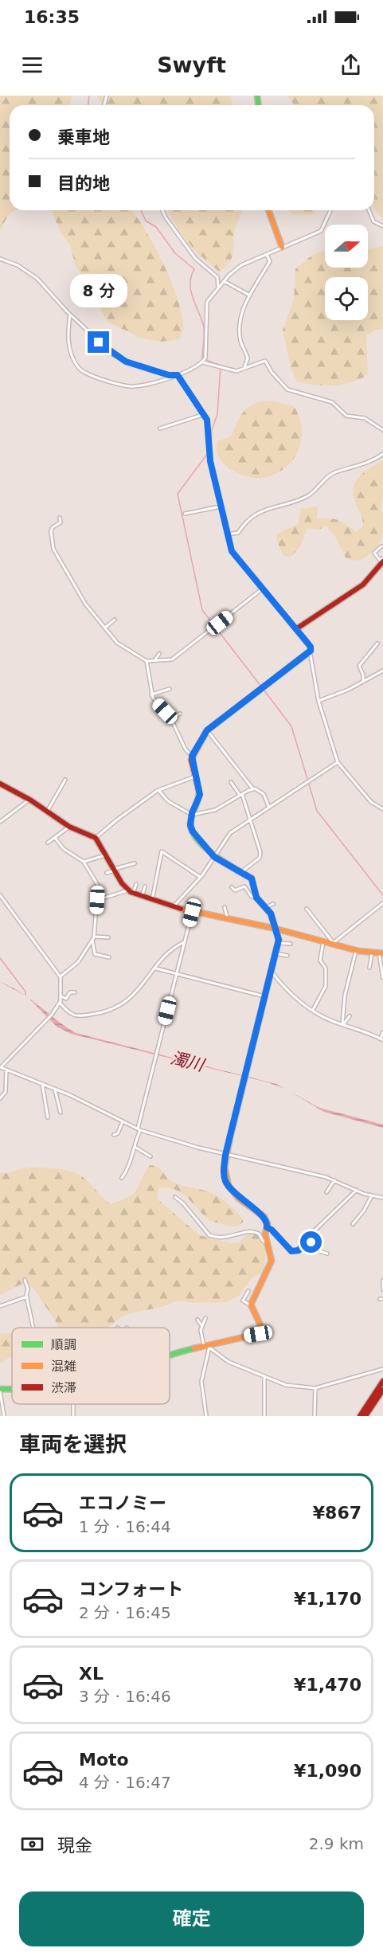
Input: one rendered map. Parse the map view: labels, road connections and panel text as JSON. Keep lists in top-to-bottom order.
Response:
{
  "water": ["濁川"],
  "legend": ["順調", "混雑", "渋滞"],
  "north": "right",
  "page": {
    "status": "16:35",
    "header": "Swyft",
    "banner": ["乗車地", "目的地"],
    "bubble": "8 分",
    "heading": "車両を選択",
    "list": [
      {
        "name": "エコノミー",
        "note": "1 分 · 16:44",
        "value": "¥867"
      },
      {
        "name": "コンフォート",
        "note": "2 分 · 16:45",
        "value": "¥1,170"
      },
      {
        "name": "XL",
        "note": "3 分 · 16:46",
        "value": "¥1,470"
      },
      {
        "name": "Moto",
        "note": "4 分 · 16:47",
        "value": "¥1,090"
      }
    ],
    "pay": ["現金", "2.9 km"],
    "buttons": "確定"
  }
}
